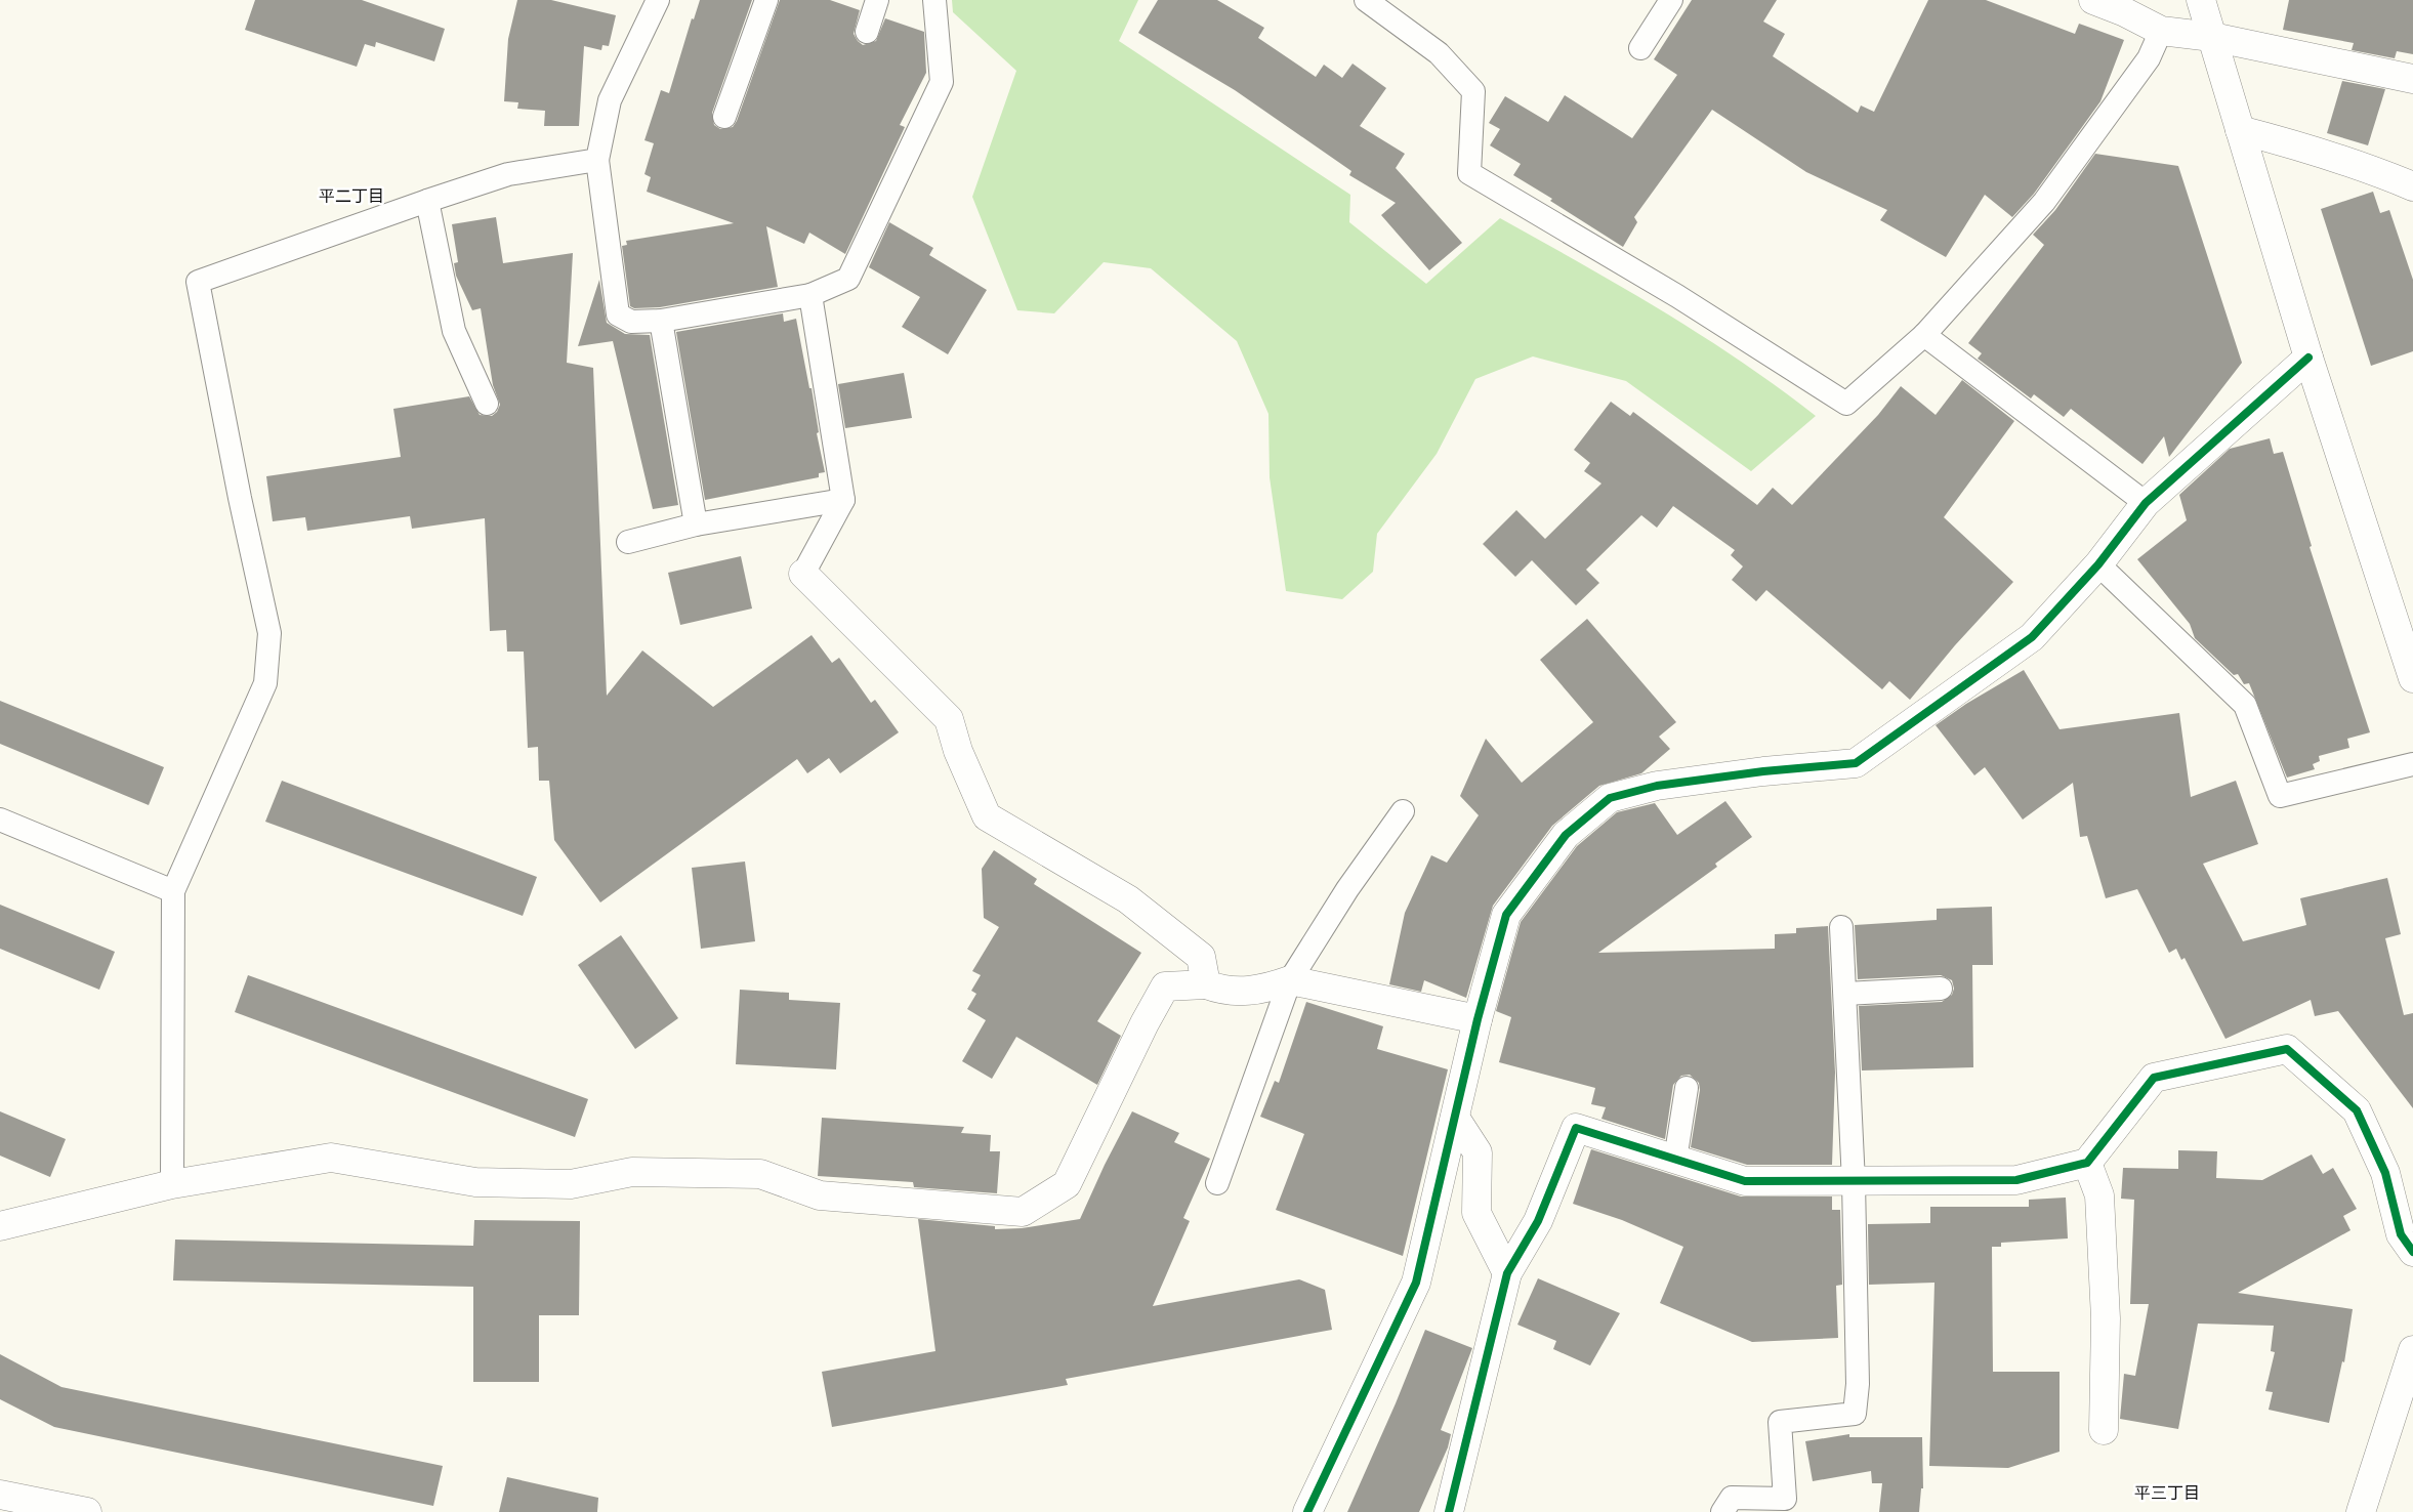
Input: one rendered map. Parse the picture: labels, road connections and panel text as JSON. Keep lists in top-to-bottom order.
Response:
{
  "districts": ["平二丁目", "平三丁目"]
}
